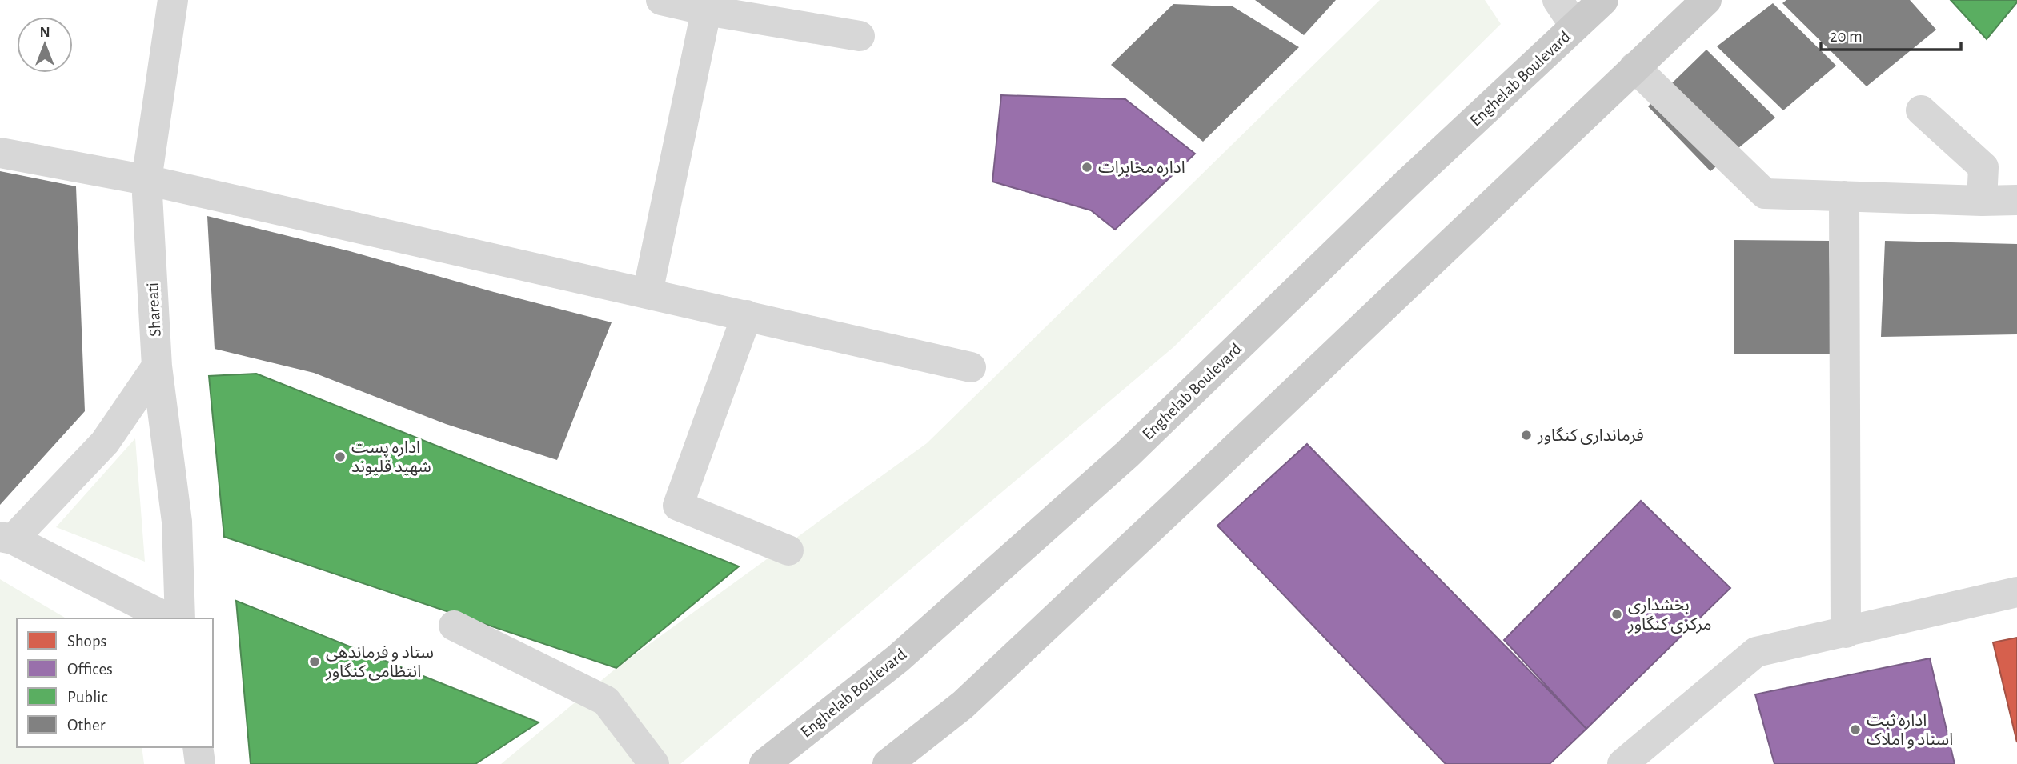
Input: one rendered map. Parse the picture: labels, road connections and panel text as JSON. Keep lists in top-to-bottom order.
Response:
{
  "streets": {
    "main road": ["Enghelab Boulevard"],
    "street": ["Shareati"]
  },
  "places": [
    "اداره مخابرات",
    "فرمانداری کنگاور",
    "اداره پست شهید قلیوند",
    "بخشداری مرکزی کنگاور",
    "ستاد و فرماندهی انتظامی کنگاور",
    "اداره ثبت اسناد و املاک"
  ],
  "legend": [
    "Shops",
    "Offices",
    "Public",
    "Other"
  ],
  "scale_bar": "20 m",
  "north": "top"
}
